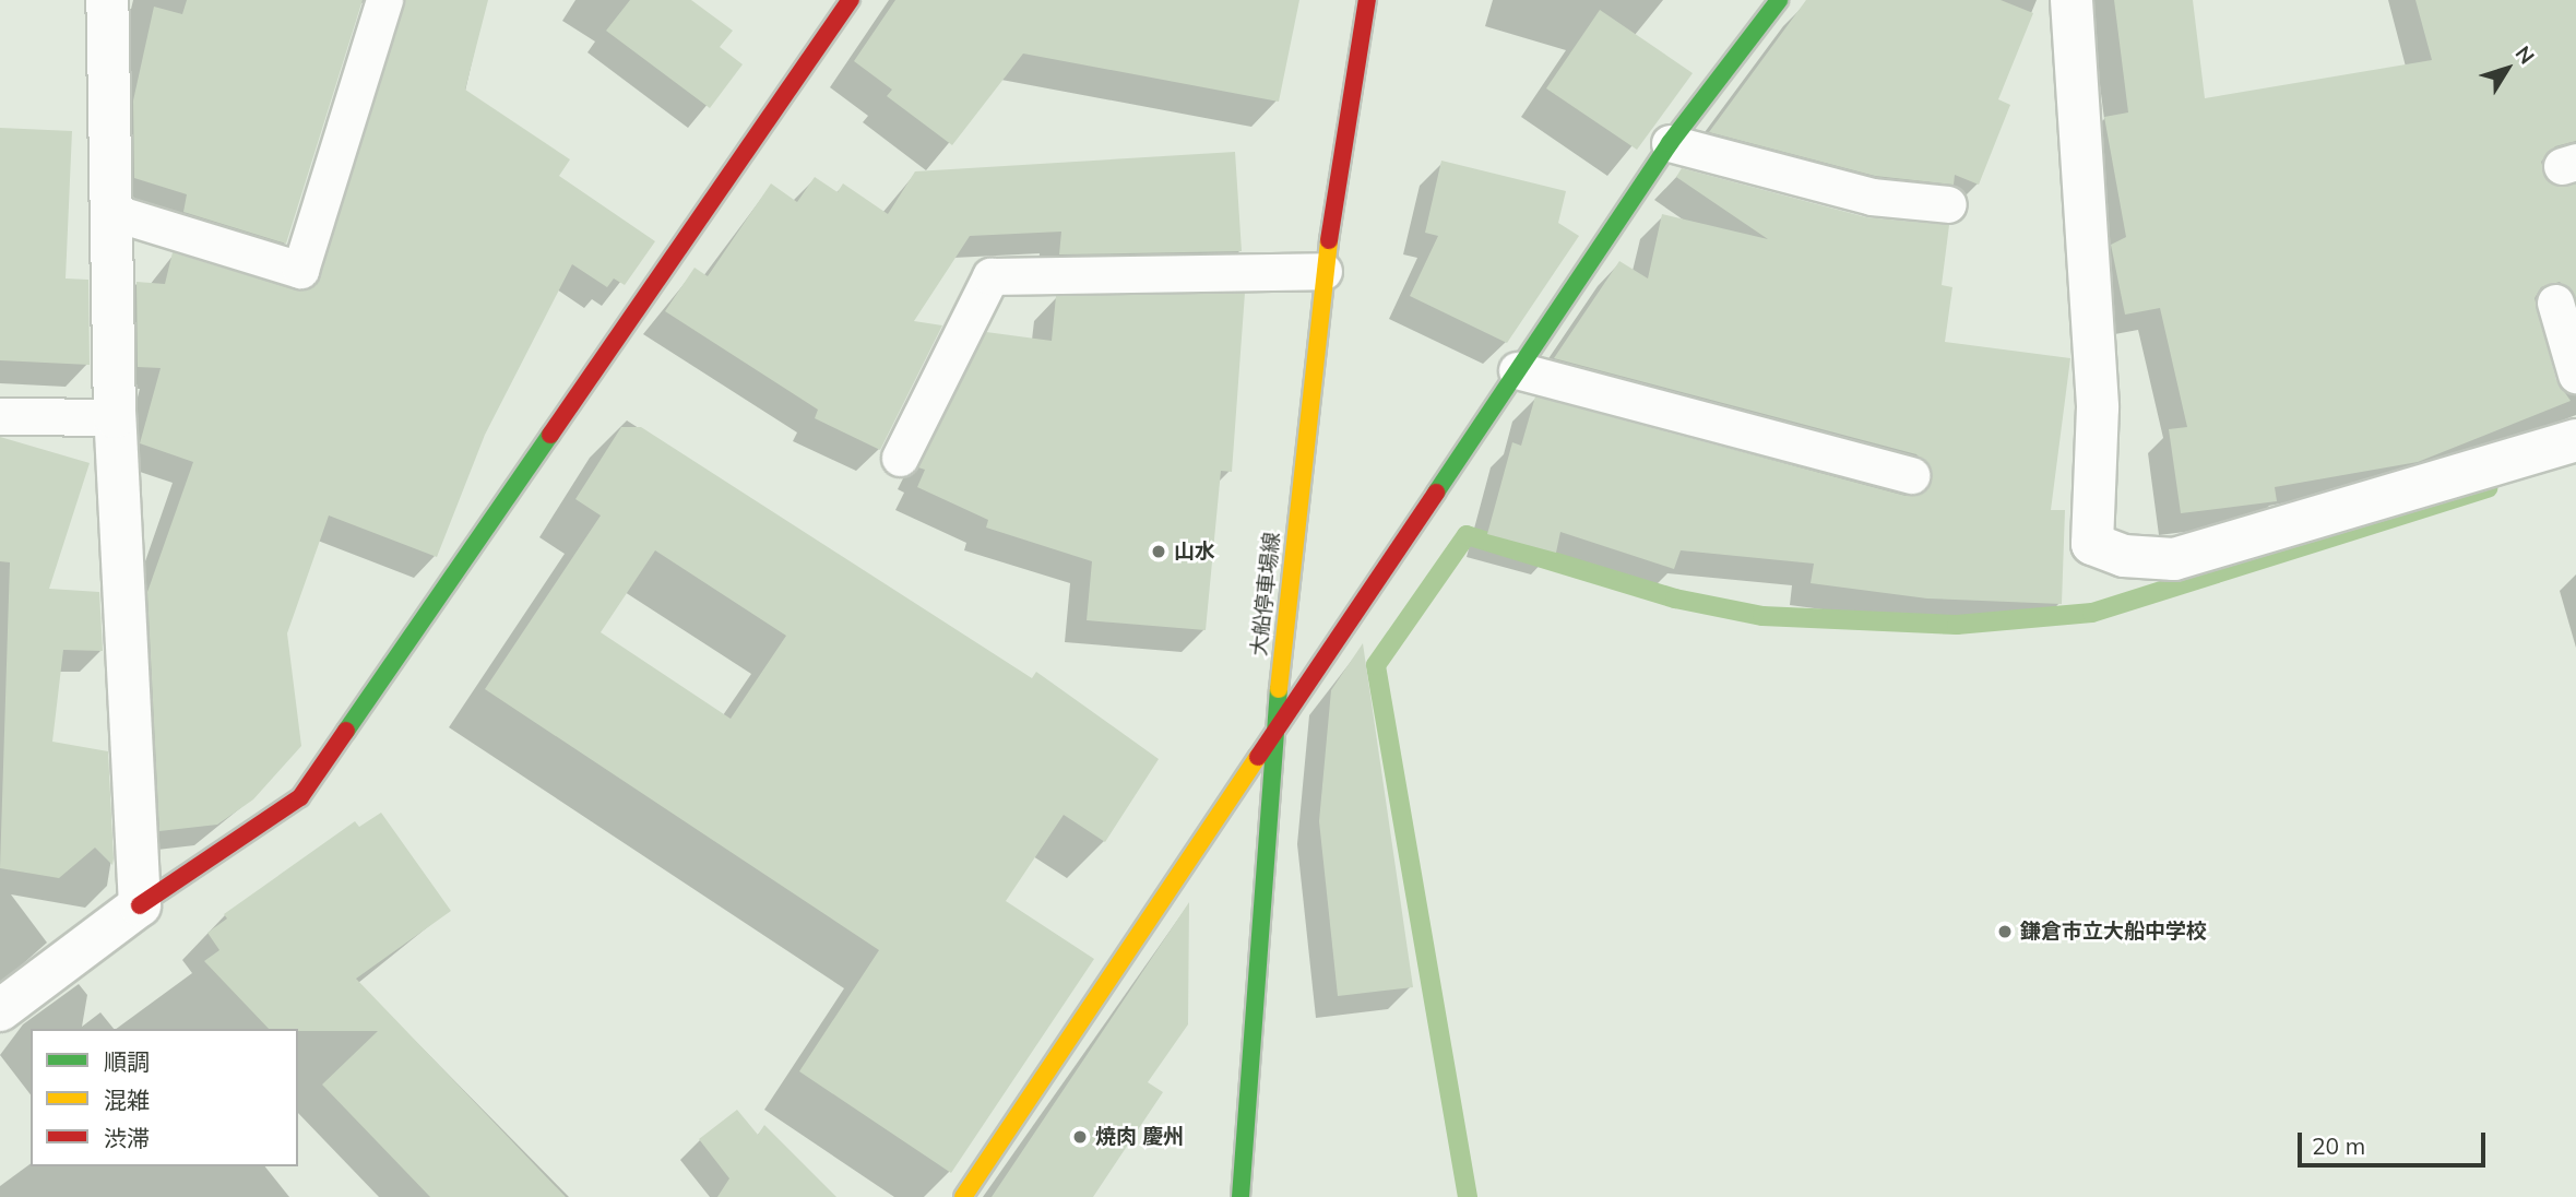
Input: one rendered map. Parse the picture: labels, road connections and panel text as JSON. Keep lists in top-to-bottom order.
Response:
{
  "streets": {
    "street": ["大船停車場線"]
  },
  "places": ["山水", "鎌倉市立大船中学校", "焼肉 慶州"],
  "legend": ["順調", "混雑", "渋滞"],
  "scale_bar": "20 m",
  "north": "top right"
}
